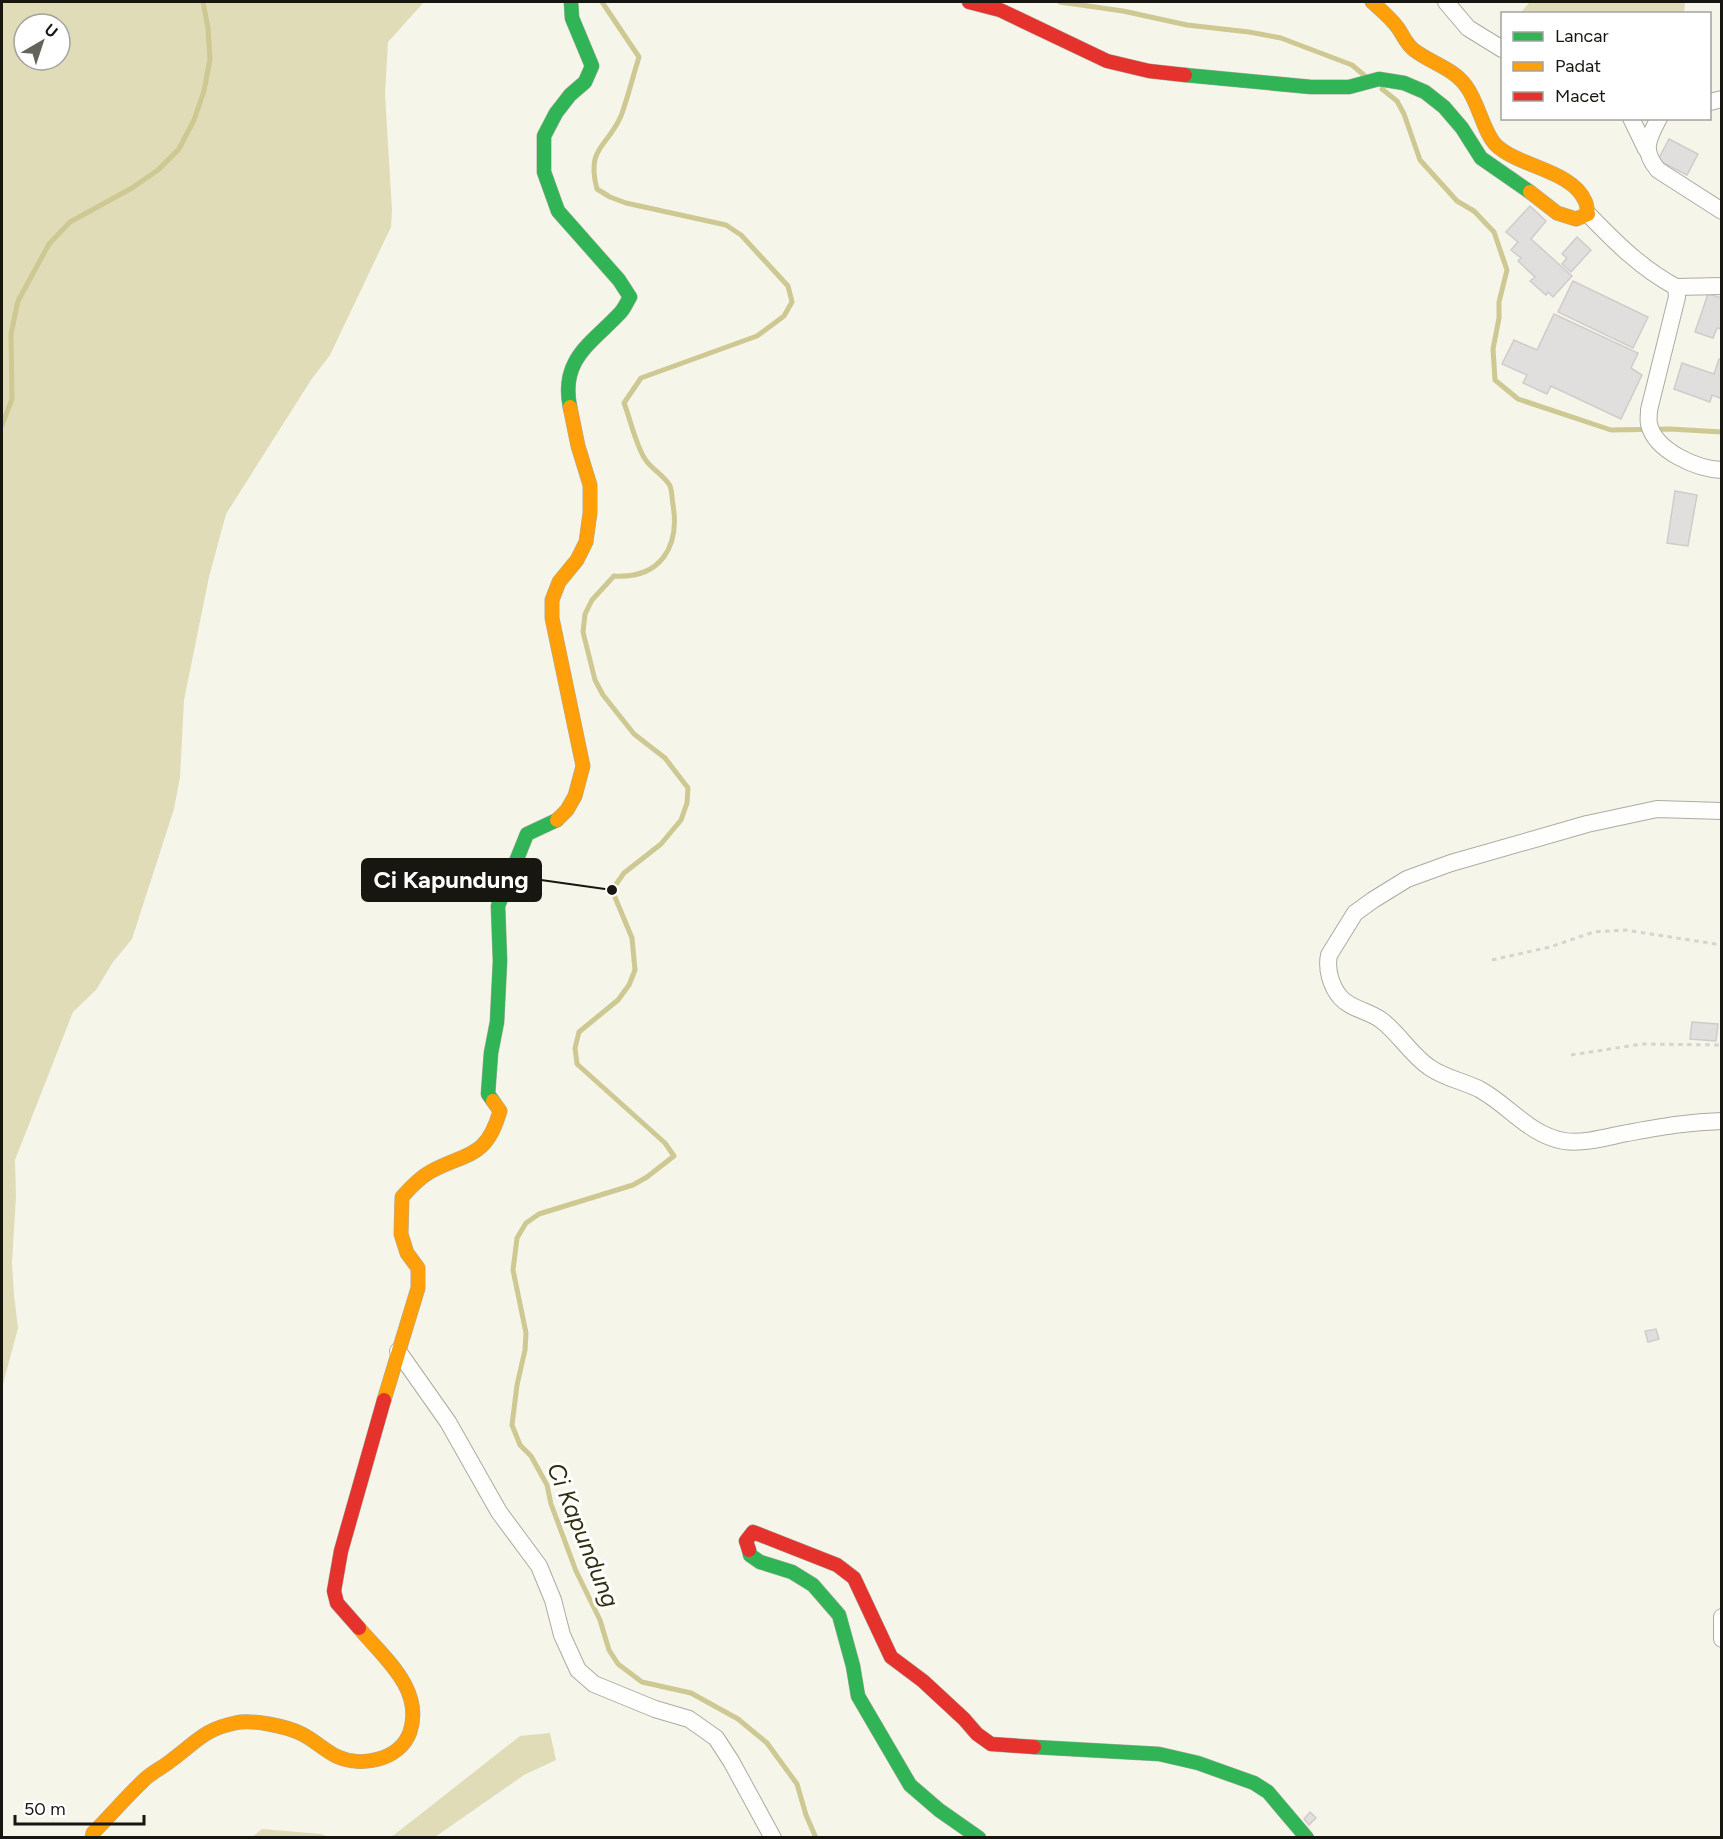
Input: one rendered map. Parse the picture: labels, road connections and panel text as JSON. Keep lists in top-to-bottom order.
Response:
{
  "water": ["Ci Kapundung"],
  "places": ["Ci Kapundung"],
  "legend": ["Lancar", "Padat", "Macet"],
  "scale_bar": "50 m",
  "north": "top right"
}
